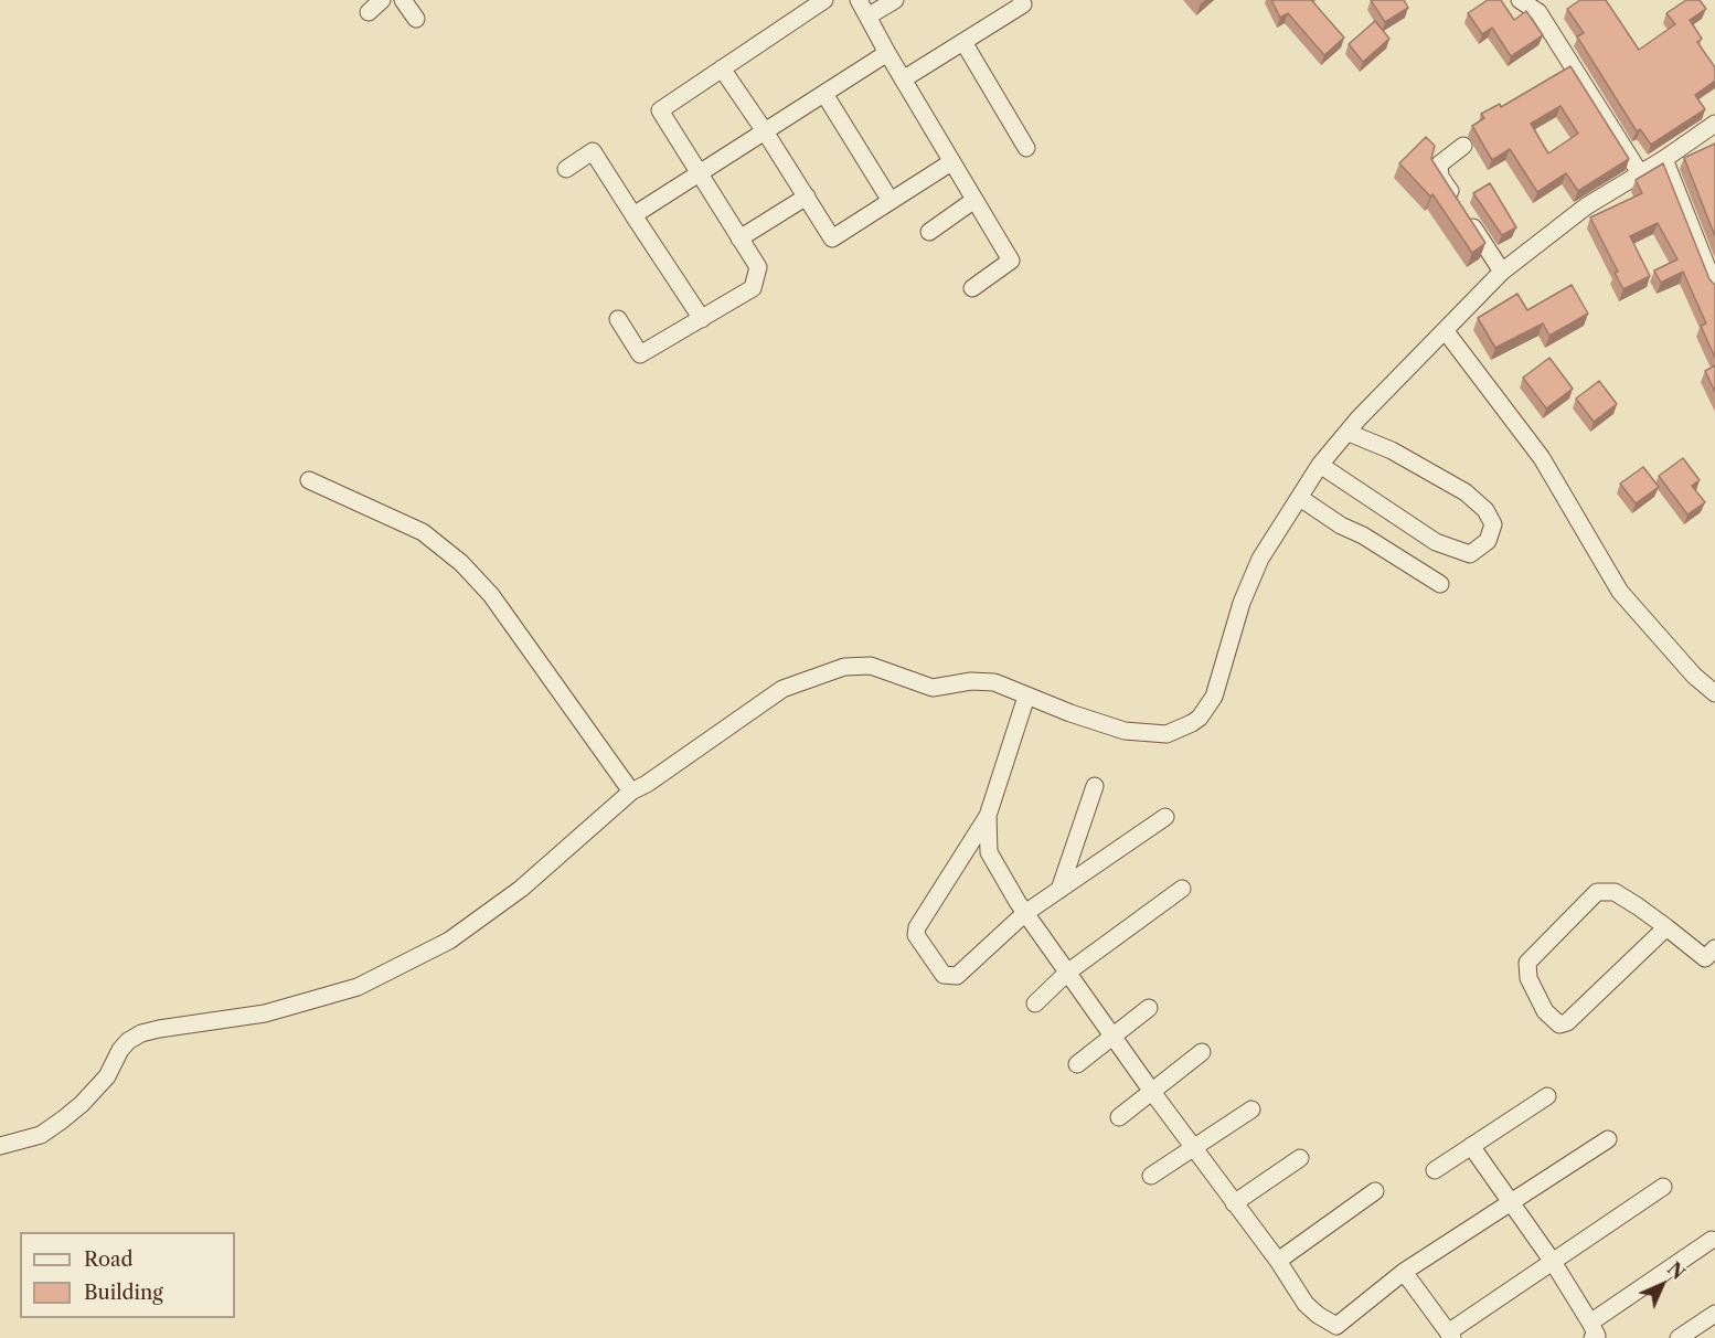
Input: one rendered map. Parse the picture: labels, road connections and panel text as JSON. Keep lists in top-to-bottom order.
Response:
{
  "legend": ["Road", "Building"],
  "north": "top right"
}
